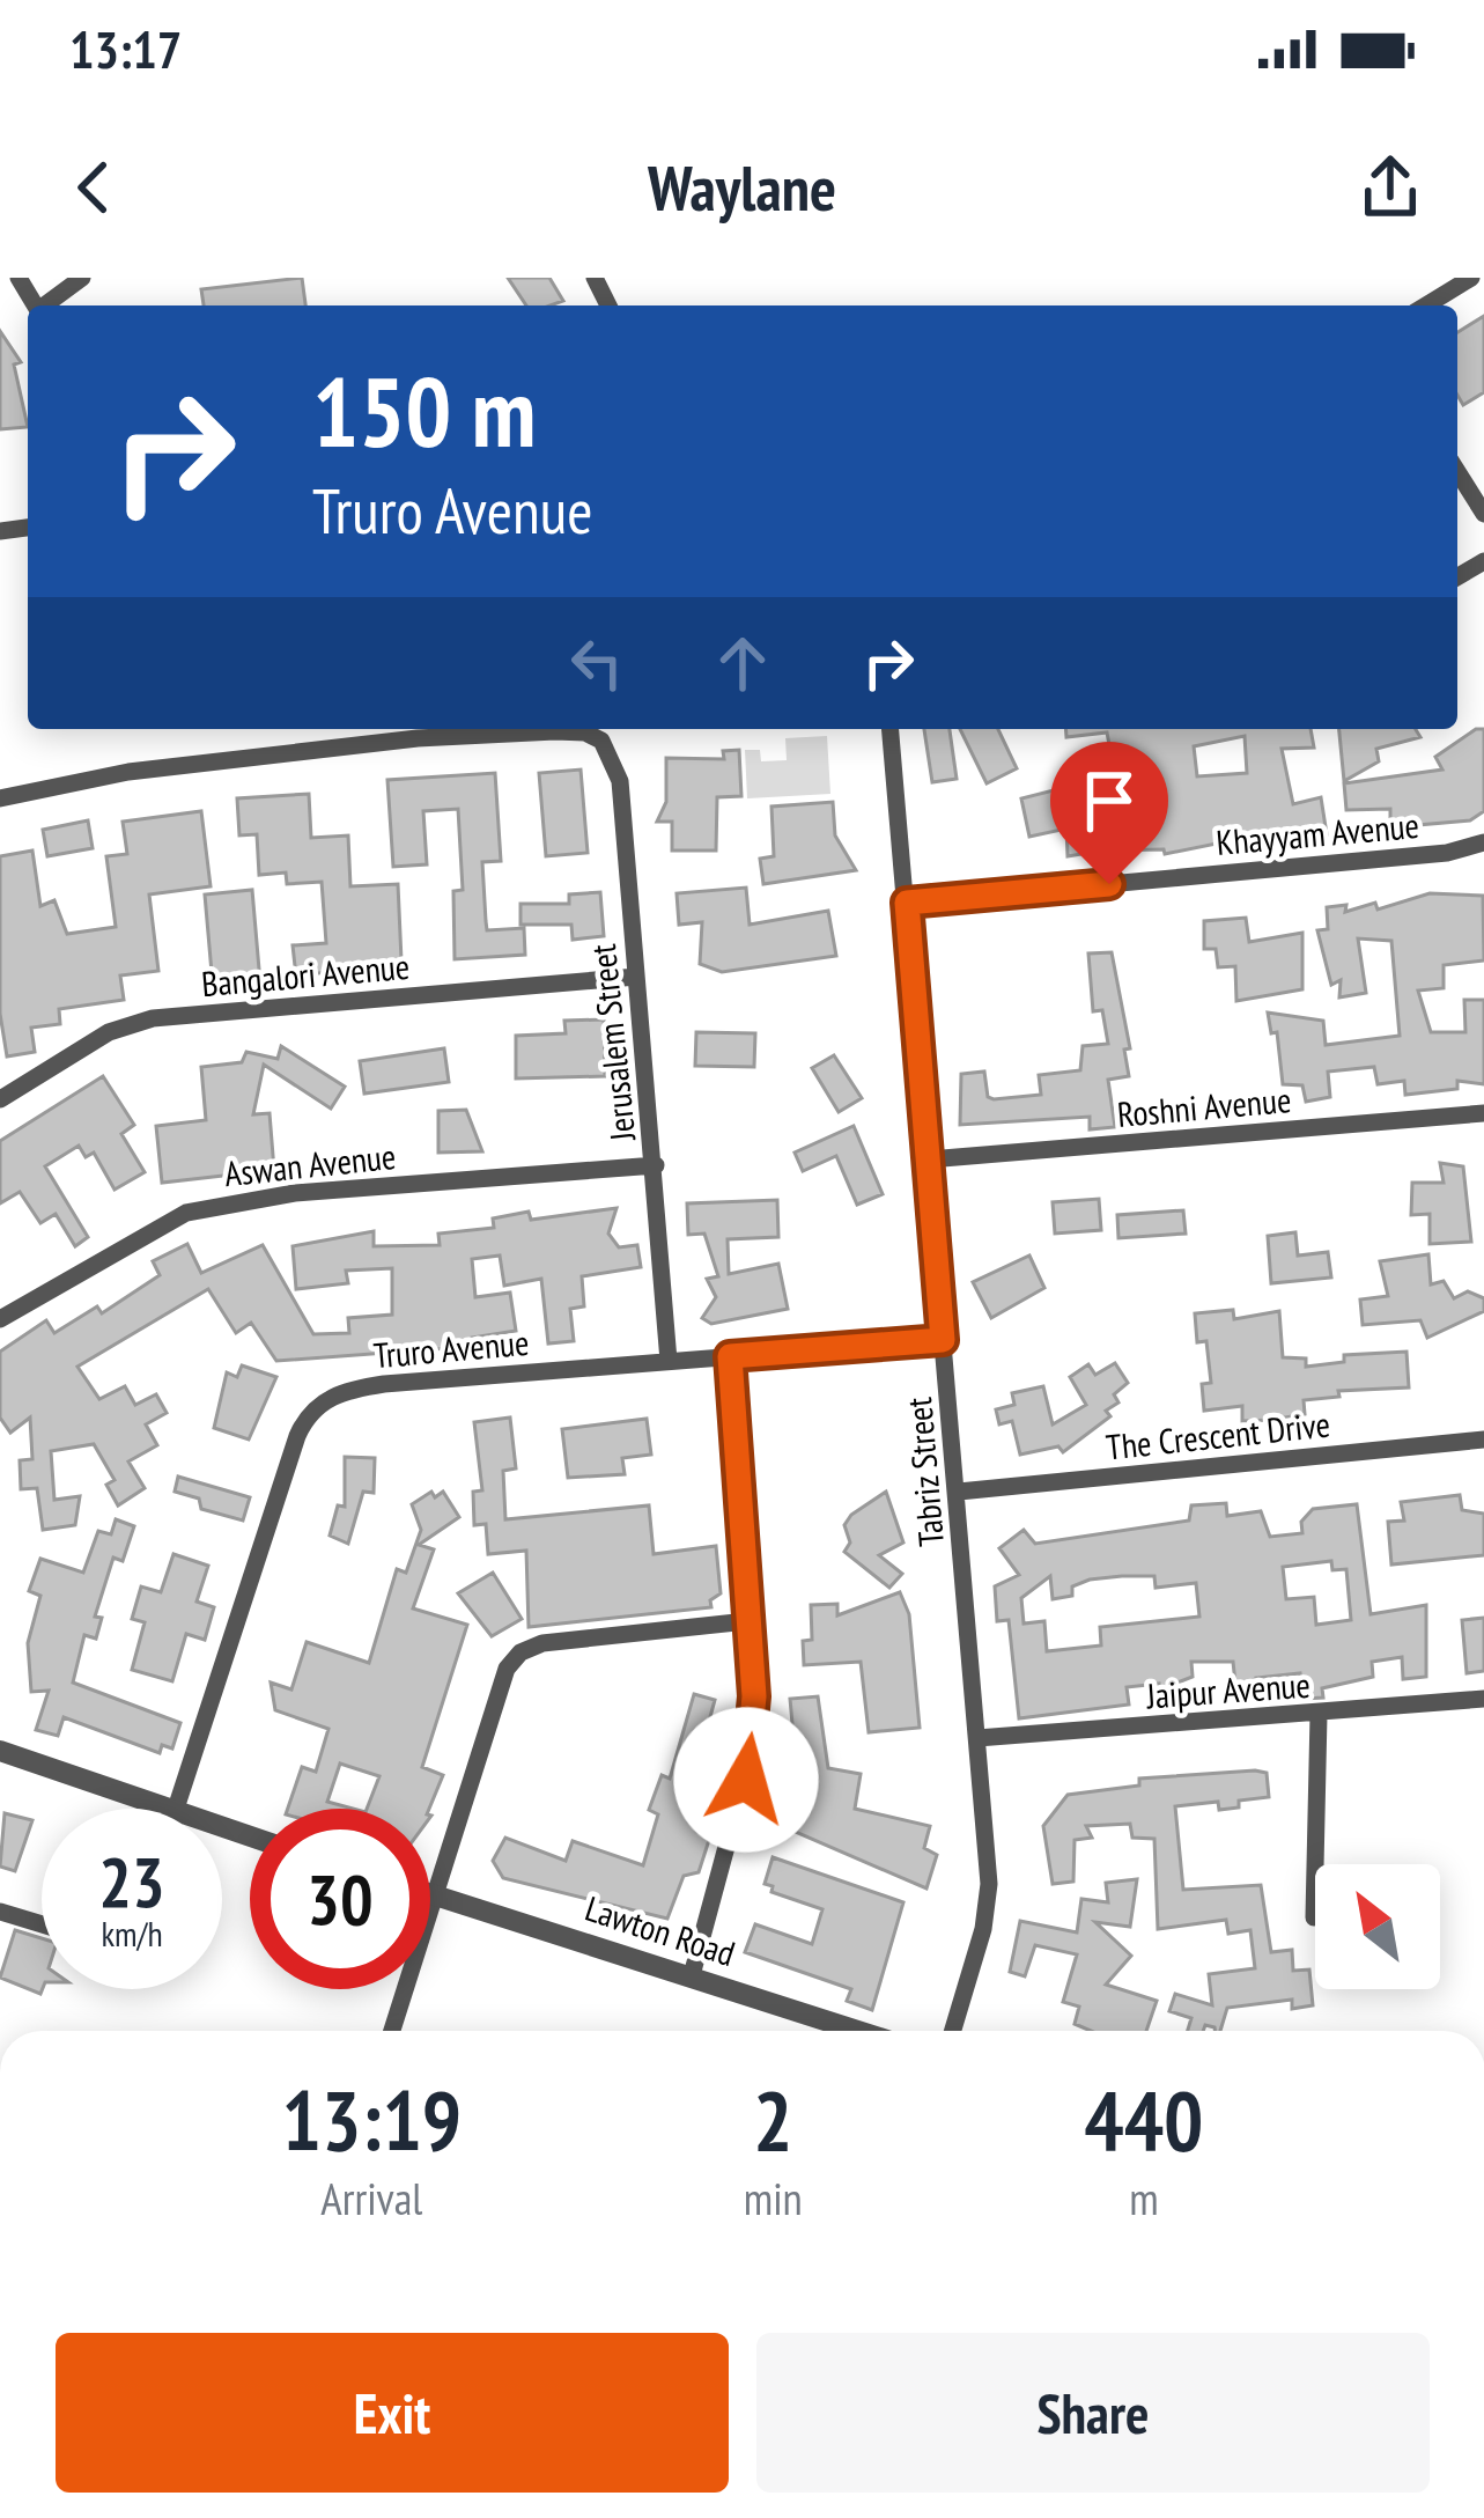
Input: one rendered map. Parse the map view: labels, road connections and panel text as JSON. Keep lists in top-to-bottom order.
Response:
{
  "streets": {
    "street": [
      "Khayyam Avenue",
      "Bangalori Avenue",
      "Jerusalem Street",
      "Roshni Avenue",
      "Aswan Avenue",
      "Truro Avenue",
      "The Crescent Drive",
      "Tabriz Street",
      "Jaipur Avenue",
      "Lawton Road"
    ]
  },
  "crossings": [
    ["Khayyam Avenue", "Tabriz Street"],
    ["Bangalori Avenue", "Jerusalem Street"],
    ["Jerusalem Street", "Aswan Avenue"],
    ["Jerusalem Street", "Truro Avenue"],
    ["Roshni Avenue", "Tabriz Street"],
    ["Truro Avenue", "Tabriz Street"],
    ["The Crescent Drive", "Tabriz Street"],
    ["Tabriz Street", "Jaipur Avenue"]
  ],
  "north": "top left",
  "page": {
    "status": "13:17",
    "header": "Waylane",
    "turn": ["150 m", "Truro Avenue"],
    "speed": "23 km/h",
    "limit": "30",
    "eta": [
      "13:19",
      "Arrival",
      "2",
      "min",
      "440",
      "m"
    ],
    "buttons": ["Exit", "Share"]
  }
}
